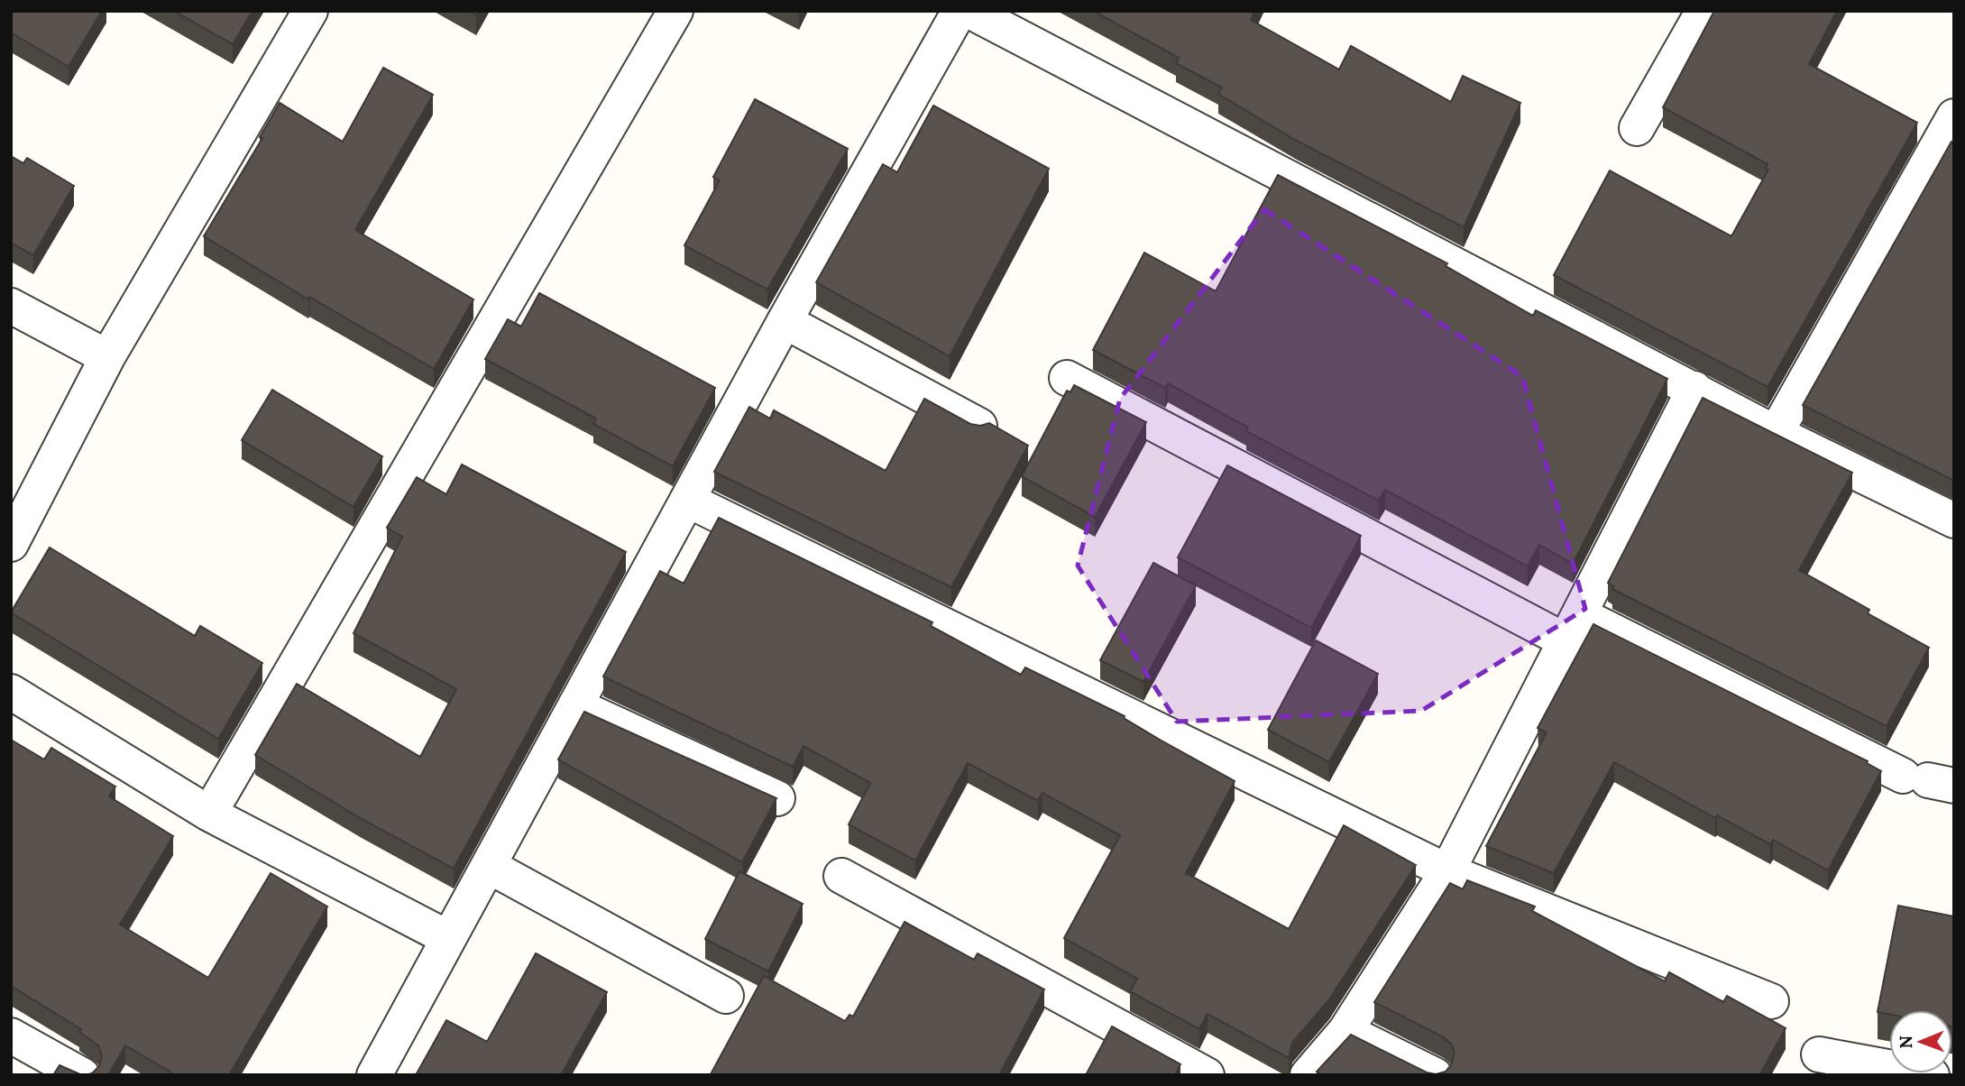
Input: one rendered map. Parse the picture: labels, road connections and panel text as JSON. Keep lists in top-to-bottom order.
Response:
{
  "north": "left"
}
